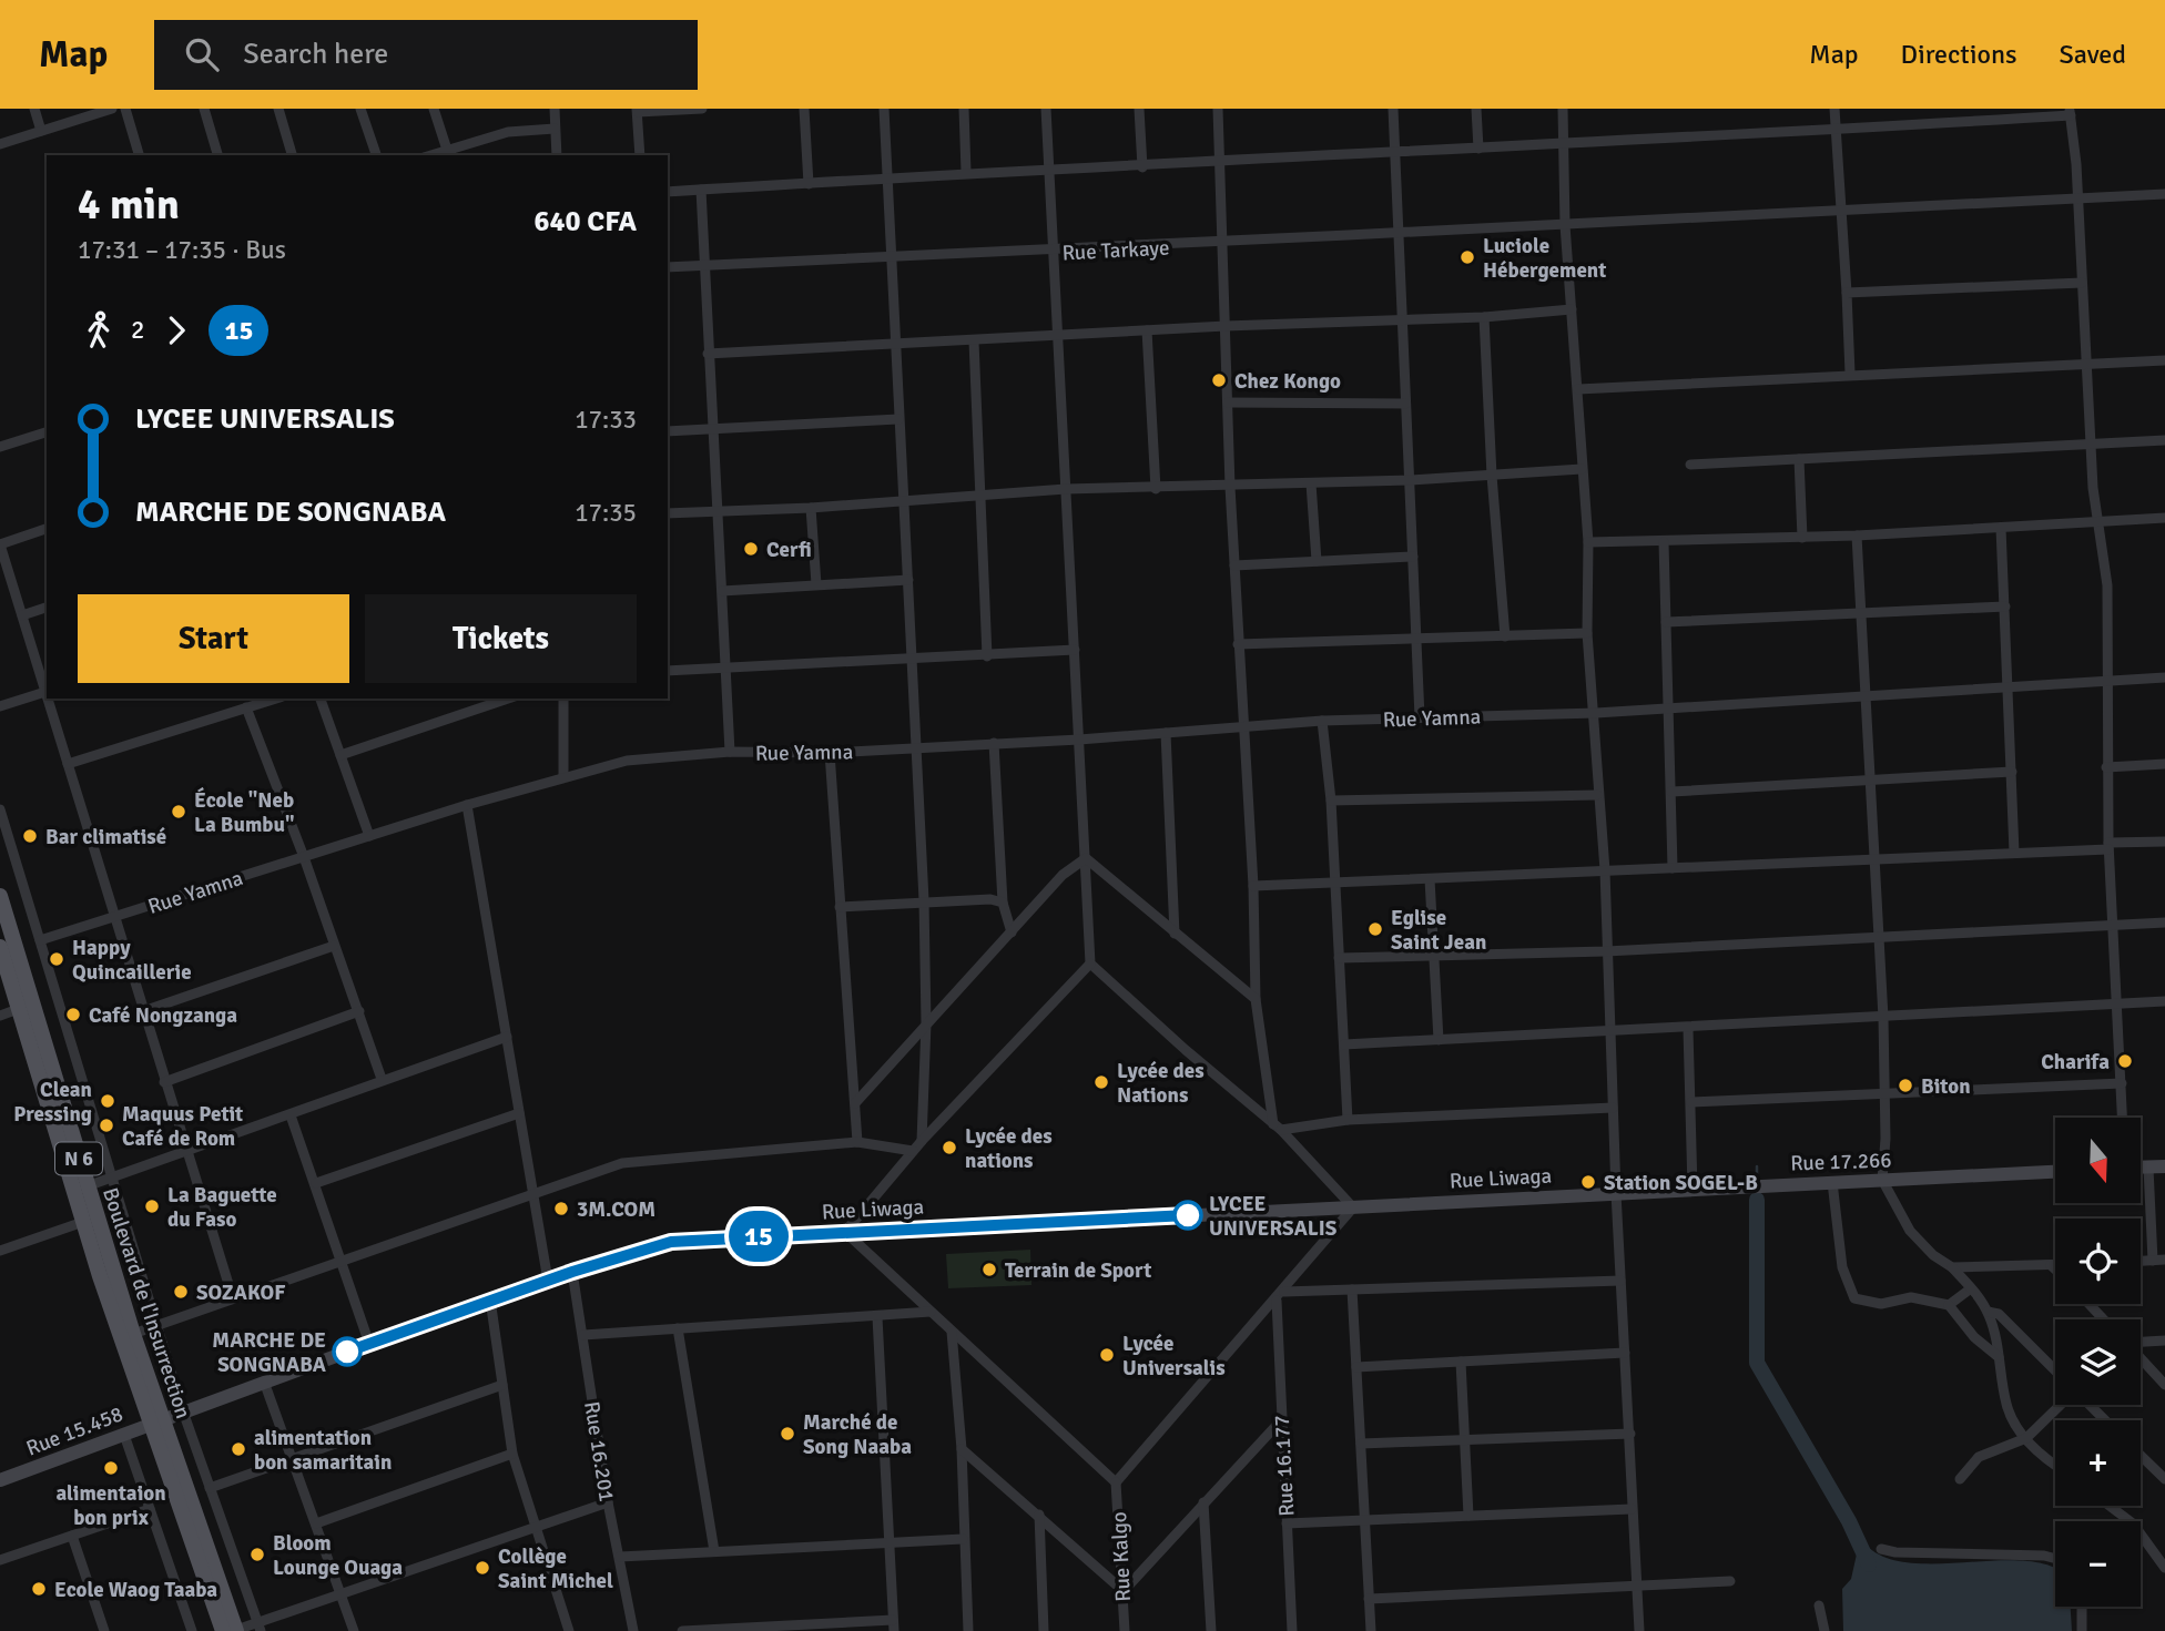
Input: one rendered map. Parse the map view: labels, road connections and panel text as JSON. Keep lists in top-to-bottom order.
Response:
{
  "streets": {
    "main road": [
      "N 6",
      "Rue 17.266",
      "Rue Liwaga",
      "Boulevard de l'Insurrection",
      "Rue 15.458"
    ],
    "street": [
      "Rue Tarkaye",
      "Rue Yamna",
      "Rue 16.201",
      "Rue 16.177",
      "Rue Kalgo"
    ]
  },
  "crossings": [
    ["Rue 17.266", "Rue Liwaga"],
    ["Rue Liwaga", "Boulevard de l'Insurrection"],
    ["Rue Liwaga", "Rue 15.458"],
    ["Rue Liwaga", "Rue 16.201"],
    ["Boulevard de l'Insurrection", "Rue 15.458"]
  ],
  "places": [
    "Luciole Hébergement",
    "Chez Kongo",
    "Cerfi",
    "École \"Neb La Bumbu\"",
    "Bar climatisé",
    "Eglise Saint Jean",
    "Happy Quincaillerie",
    "Café Nongzanga",
    "Charifa",
    "Lycée des Nations",
    "Biton",
    "Clean Pressing",
    "Maquus Petit Café de Rom",
    "Lycée des nations",
    "Station SOGEL-B",
    "La Baguette du Faso",
    "3M.COM",
    "LYCEE UNIVERSALIS",
    "Terrain de Sport",
    "SOZAKOF",
    "MARCHE DE SONGNABA",
    "Lycée Universalis",
    "Marché de Song Naaba",
    "alimentation bon samaritain",
    "alimentaion bon prix",
    "Bloom Lounge Ouaga",
    "Collège Saint Michel",
    "Ecole Waog Taaba"
  ],
  "lines": ["bus line 15"],
  "north": "bottom",
  "page": {
    "header": "Map",
    "search": "Search here",
    "nav": ["Map", "Directions", "Saved"],
    "on_map": "15",
    "heading": ["4 min", "17:31 – 17:35 · Bus", "640 CFA"],
    "legs": ["2", "15"],
    "list": [
      {
        "name": "LYCEE UNIVERSALIS",
        "value": "17:33"
      },
      {
        "name": "MARCHE DE SONGNABA",
        "value": "17:35"
      }
    ],
    "buttons": ["Start", "Tickets"],
    "map_buttons": ["+", "−"]
  }
}
